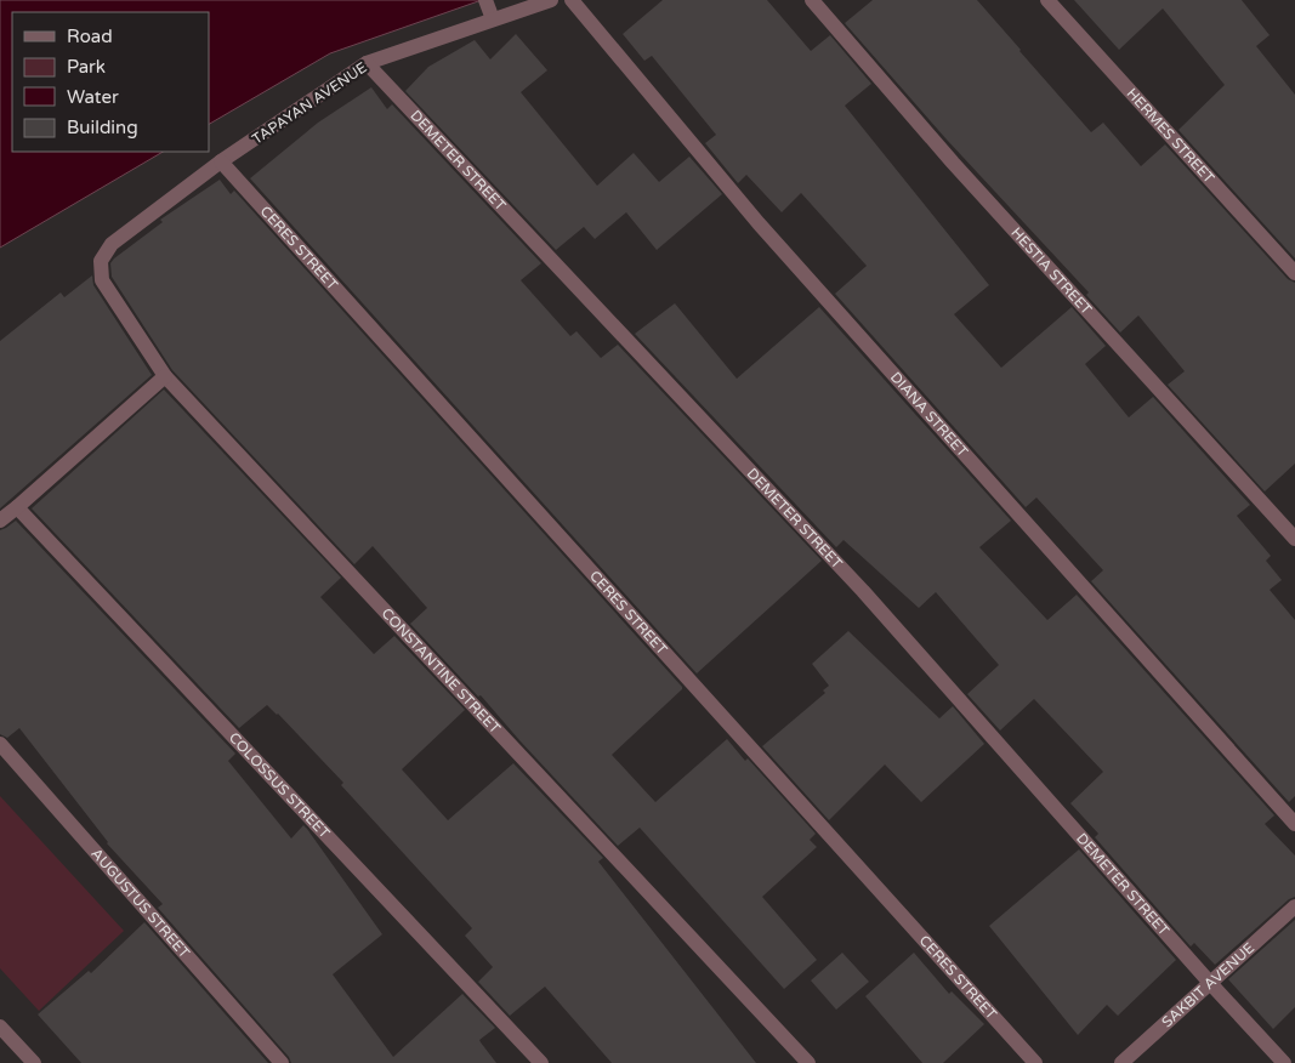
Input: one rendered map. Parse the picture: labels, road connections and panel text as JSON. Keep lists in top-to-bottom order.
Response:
{
  "streets": {
    "street": [
      "TAPAYAN AVENUE",
      "HERMES STREET",
      "DEMETER STREET",
      "CERES STREET",
      "HESTIA STREET",
      "DIANA STREET",
      "CONSTANTINE STREET",
      "COLOSSUS STREET",
      "AUGUSTUS STREET",
      "SAKBIT AVENUE"
    ]
  },
  "crossings": [
    ["TAPAYAN AVENUE", "DEMETER STREET"],
    ["TAPAYAN AVENUE", "CERES STREET"],
    ["TAPAYAN AVENUE", "CONSTANTINE STREET"],
    ["DEMETER STREET", "SAKBIT AVENUE"]
  ],
  "legend": [
    "Road",
    "Park",
    "Water",
    "Building"
  ]
}
